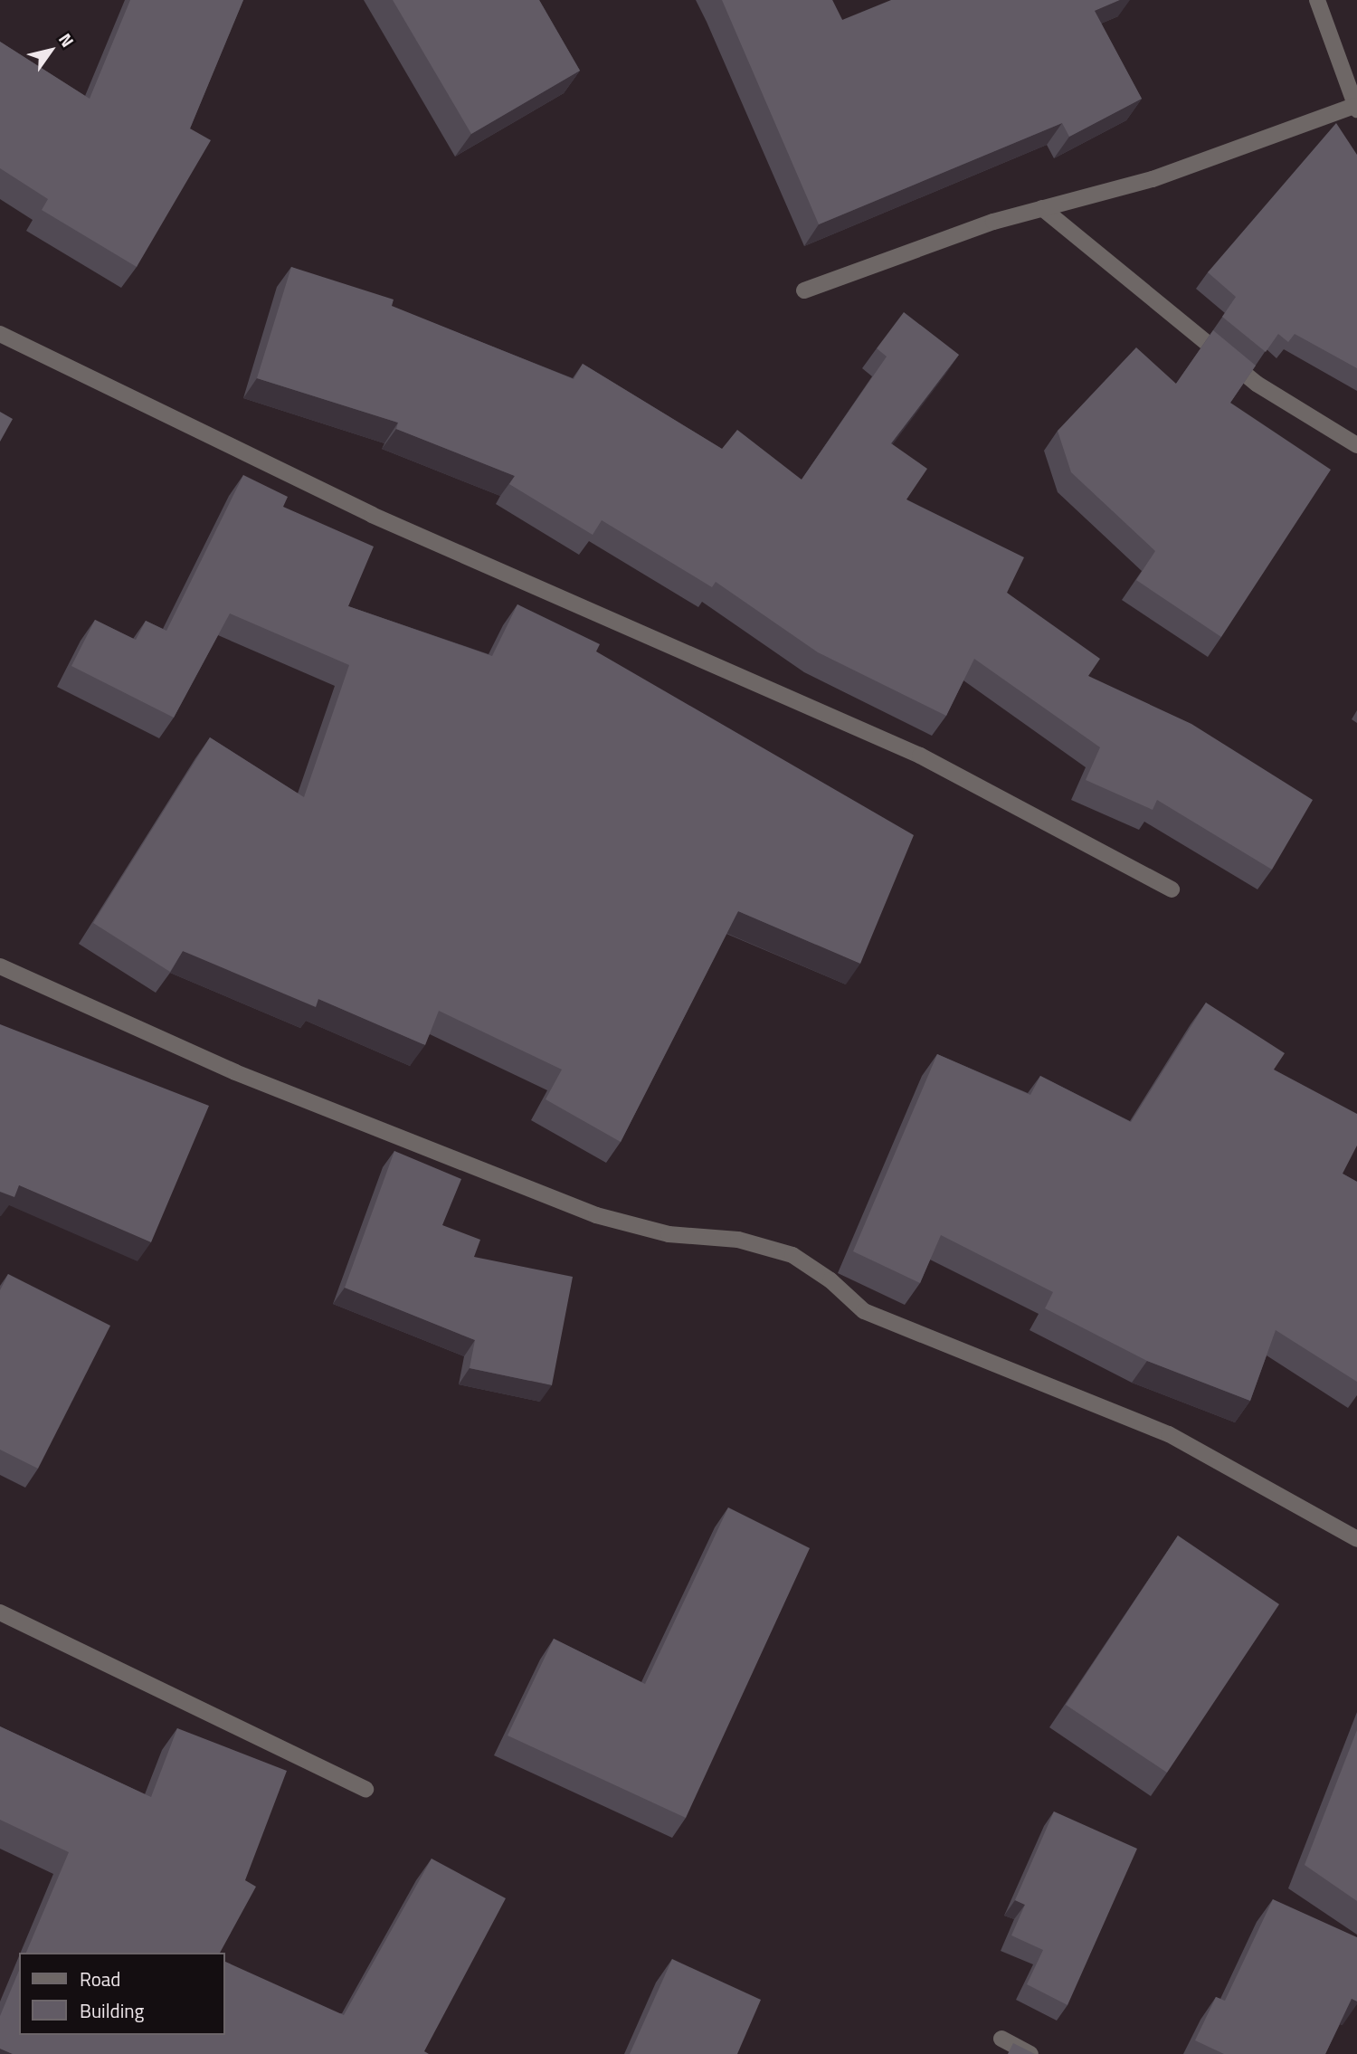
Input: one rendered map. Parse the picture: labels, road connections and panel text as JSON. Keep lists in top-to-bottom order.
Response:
{
  "legend": ["Road", "Building"],
  "north": "top right"
}
